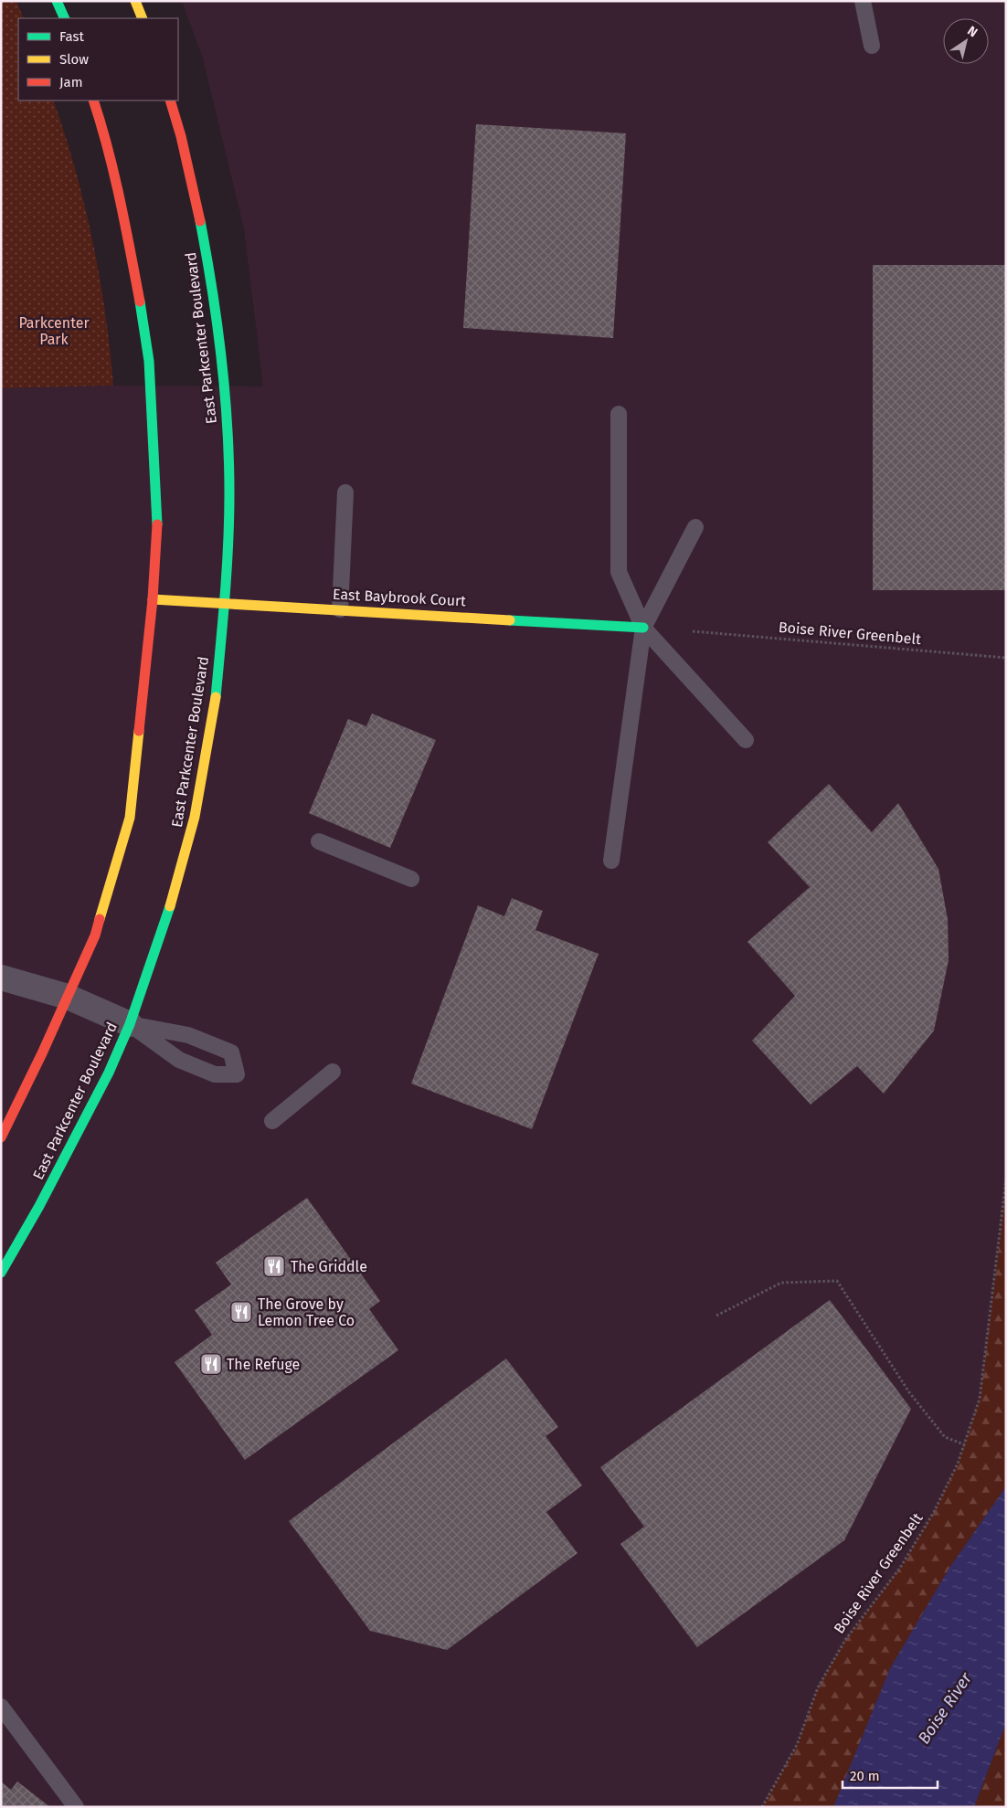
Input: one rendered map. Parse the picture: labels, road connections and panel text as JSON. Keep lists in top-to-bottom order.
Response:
{
  "streets": {
    "main road": ["East Parkcenter Boulevard", "East Baybrook Court"],
    "path": ["Boise River Greenbelt"]
  },
  "crossings": [
    ["East Parkcenter Boulevard", "East Baybrook Court"]
  ],
  "water": ["Boise River"],
  "parks": ["Parkcenter Park"],
  "places": {
    "restaurant": ["The Griddle", "The Grove by Lemon Tree Co", "The Refuge"]
  },
  "legend": ["Fast", "Slow", "Jam"],
  "scale_bar": "20 m",
  "north": "top right"
}
